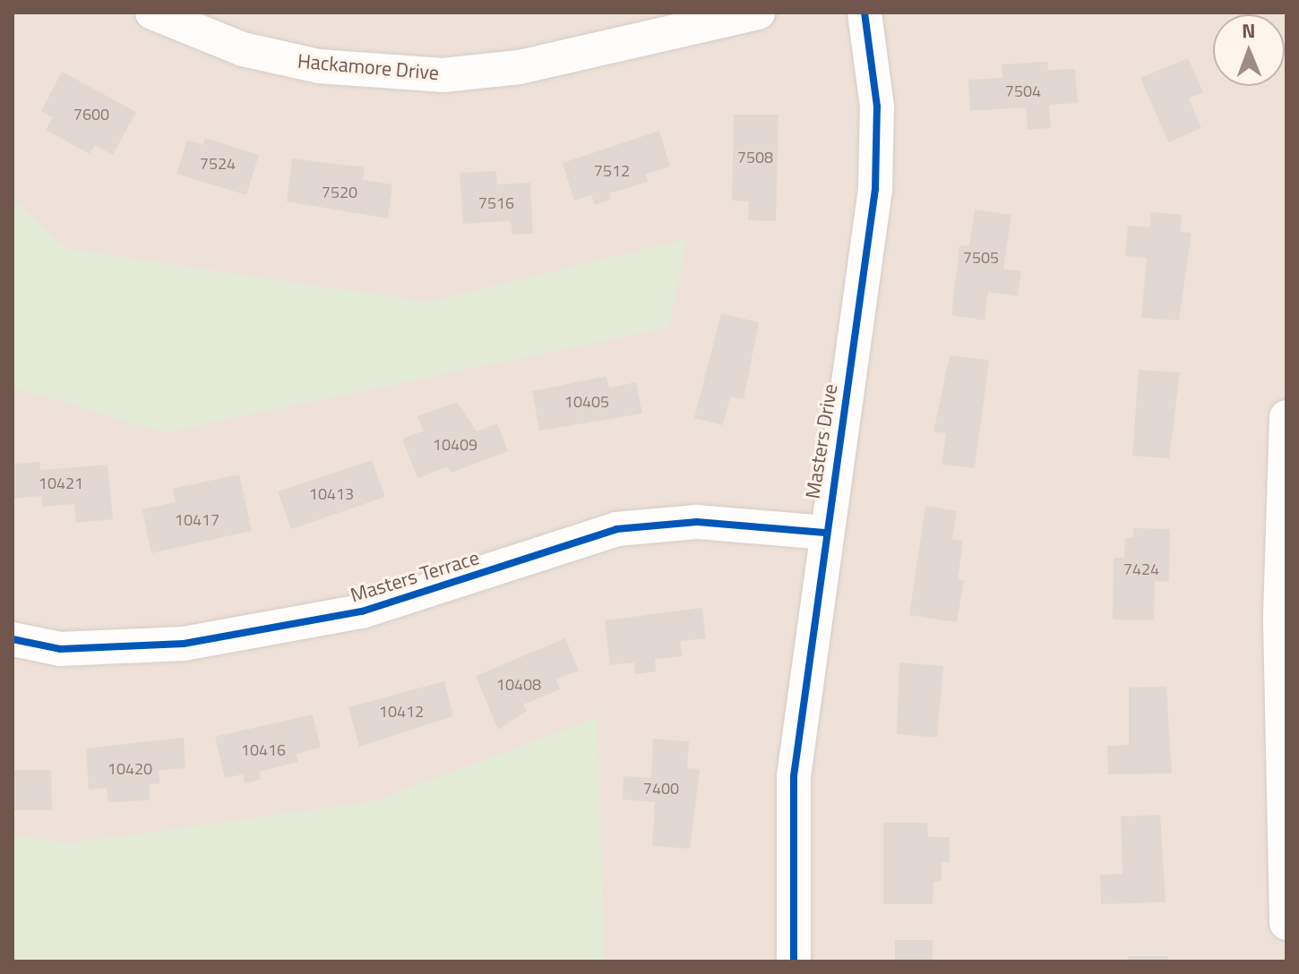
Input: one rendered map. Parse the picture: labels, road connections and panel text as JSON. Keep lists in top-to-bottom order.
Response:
{
  "streets": {
    "street": ["Hackamore Drive", "Masters Drive", "Masters Terrace"]
  },
  "crossings": [
    ["Masters Drive", "Masters Terrace"]
  ],
  "house_numbers": [
    "7504",
    "7600",
    "7508",
    "7524",
    "7512",
    "7520",
    "7516",
    "7505",
    "10405",
    "10409",
    "10421",
    "10413",
    "10417",
    "7424",
    "10408",
    "10412",
    "10416",
    "10420",
    "7400"
  ],
  "north": "top"
}
